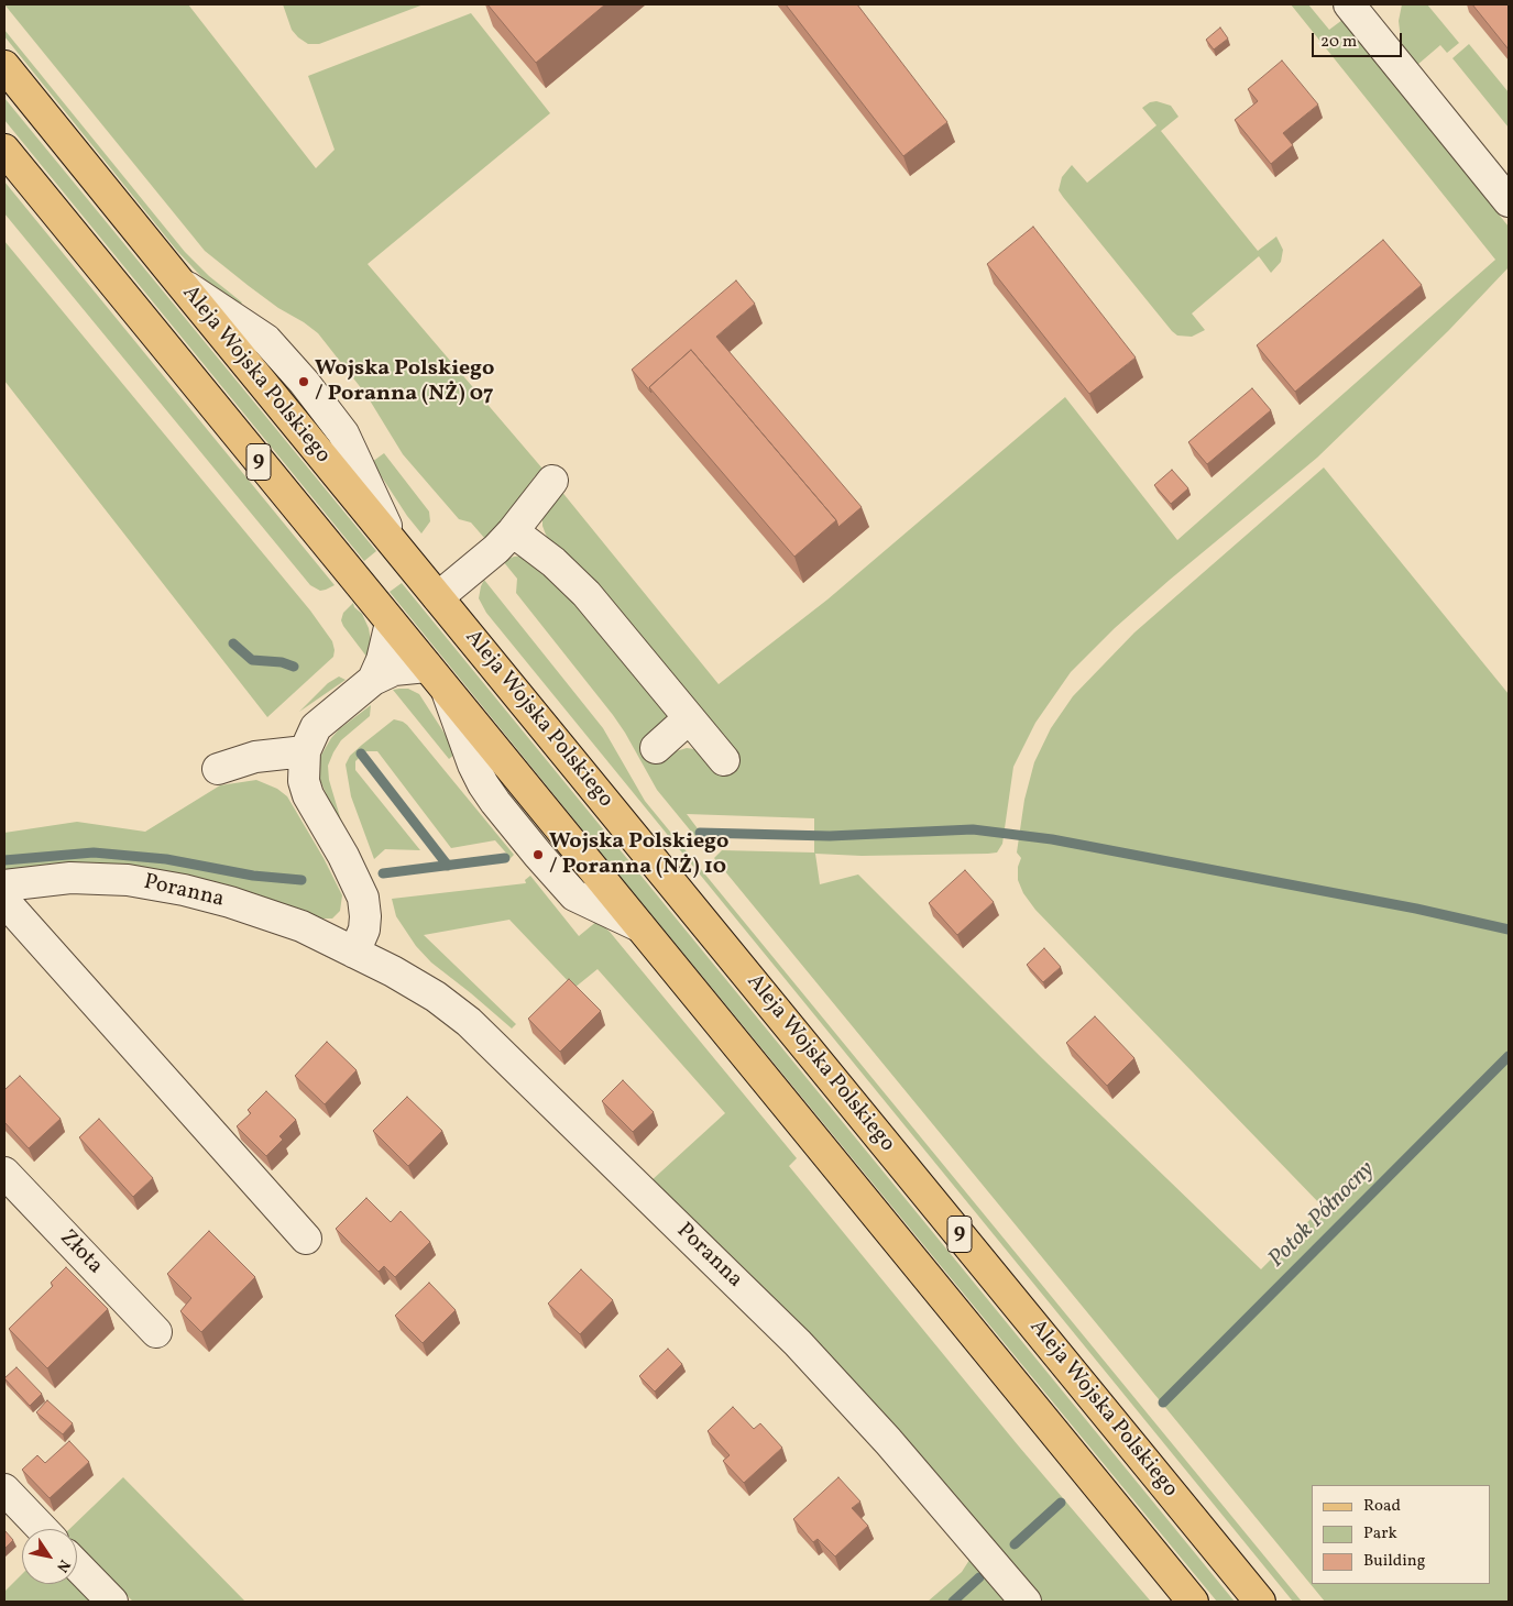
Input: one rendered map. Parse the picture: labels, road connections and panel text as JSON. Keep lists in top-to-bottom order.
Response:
{
  "streets": {
    "main road": ["Aleja Wojska Polskiego", "9"],
    "street": ["Poranna", "Złota"]
  },
  "water": ["Potok Północny"],
  "places": ["Wojska Polskiego / Poranna (NŻ) 07", "Wojska Polskiego / Poranna (NŻ) 10"],
  "legend": ["Road", "Park", "Building"],
  "scale_bar": "20 m",
  "north": "bottom right"
}
